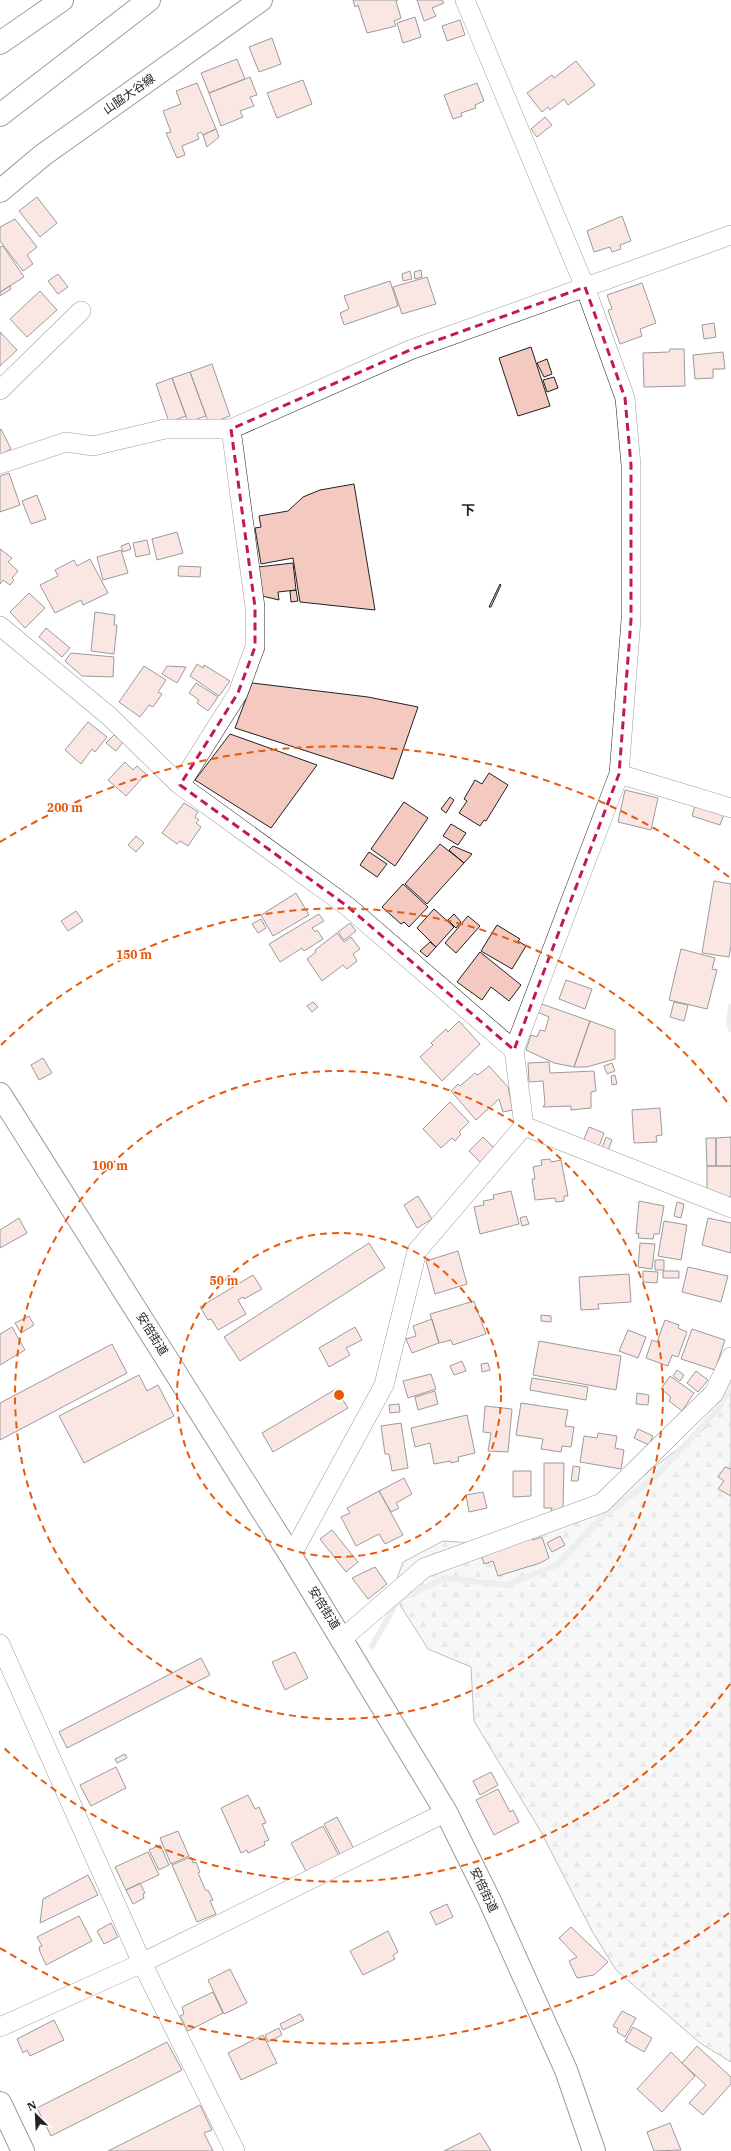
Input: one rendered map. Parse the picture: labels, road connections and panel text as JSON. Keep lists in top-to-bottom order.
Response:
{
  "streets": {
    "main road": ["山脇大谷線", "安倍街道"]
  },
  "districts": ["下"],
  "north": "top left",
  "rings": [
    "200 m",
    "150 m",
    "100 m",
    "50 m"
  ]
}
